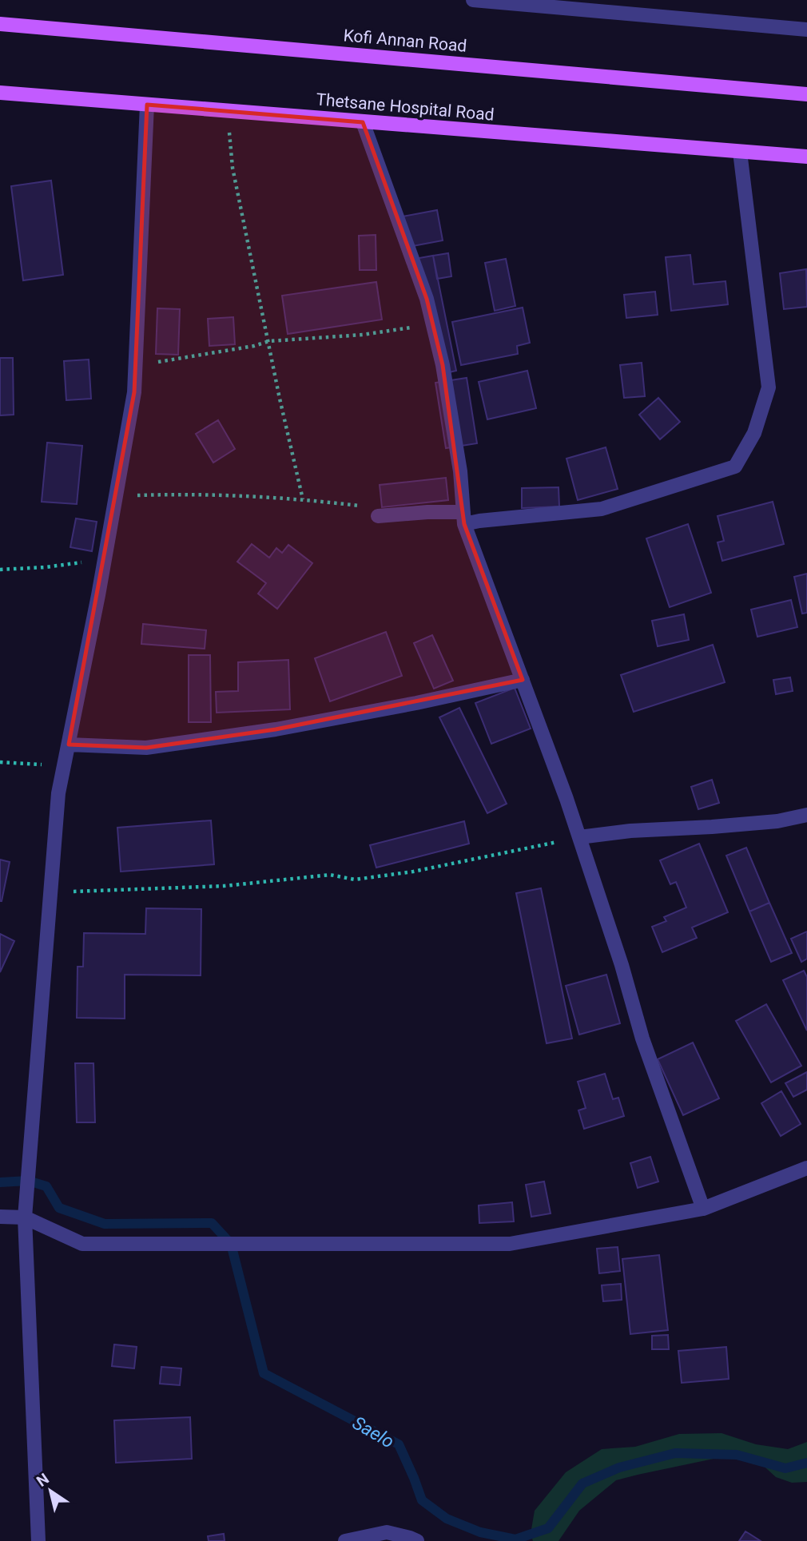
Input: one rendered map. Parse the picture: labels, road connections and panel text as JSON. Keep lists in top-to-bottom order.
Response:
{
  "streets": {
    "main road": ["Kofi Annan Road", "Thetsane Hospital Road"]
  },
  "water": ["Saelo"],
  "north": "top left"
}
